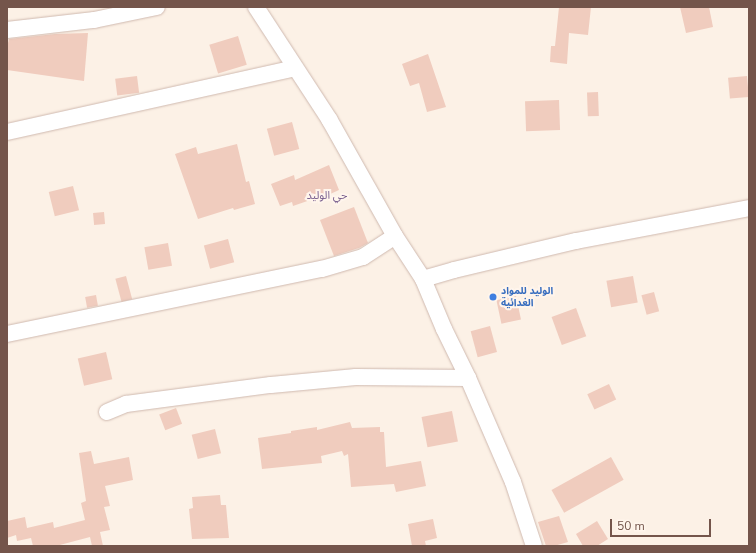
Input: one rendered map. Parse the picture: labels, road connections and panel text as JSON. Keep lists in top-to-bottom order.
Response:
{
  "districts": ["حي الوليد"],
  "places": ["الوليد للمواد الغدائية"],
  "scale_bar": "50 m"
}
